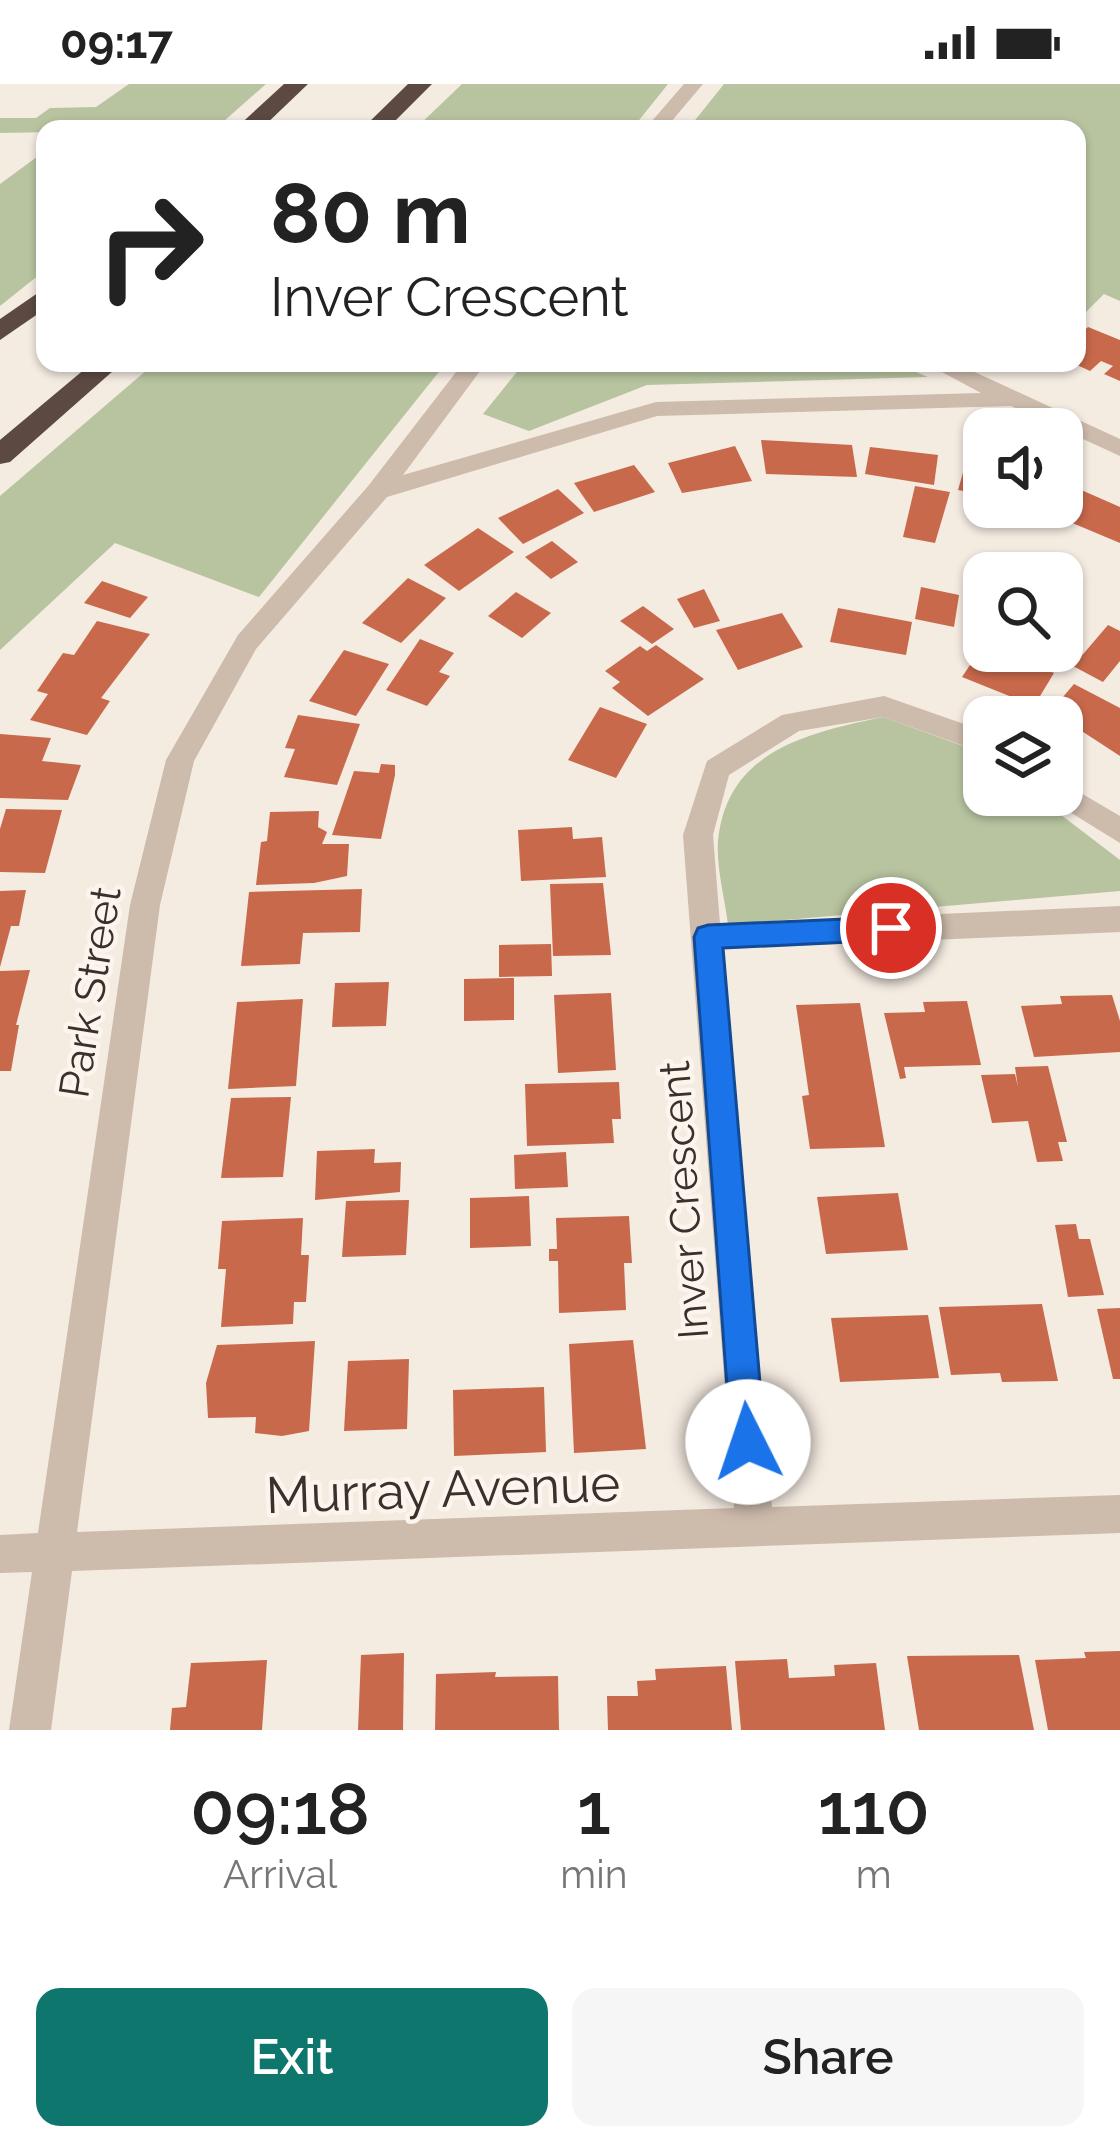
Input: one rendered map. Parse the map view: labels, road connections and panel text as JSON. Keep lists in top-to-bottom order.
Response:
{
  "streets": {
    "street": ["Park Street", "Inver Crescent", "Murray Avenue"]
  },
  "crossings": [
    ["Park Street", "Murray Avenue"],
    ["Inver Crescent", "Murray Avenue"]
  ],
  "page": {
    "status": "09:17",
    "turn": ["80 m", "Inver Crescent"],
    "eta": [
      "09:18",
      "Arrival",
      "1",
      "min",
      "110",
      "m"
    ],
    "buttons": ["Exit", "Share"]
  }
}
